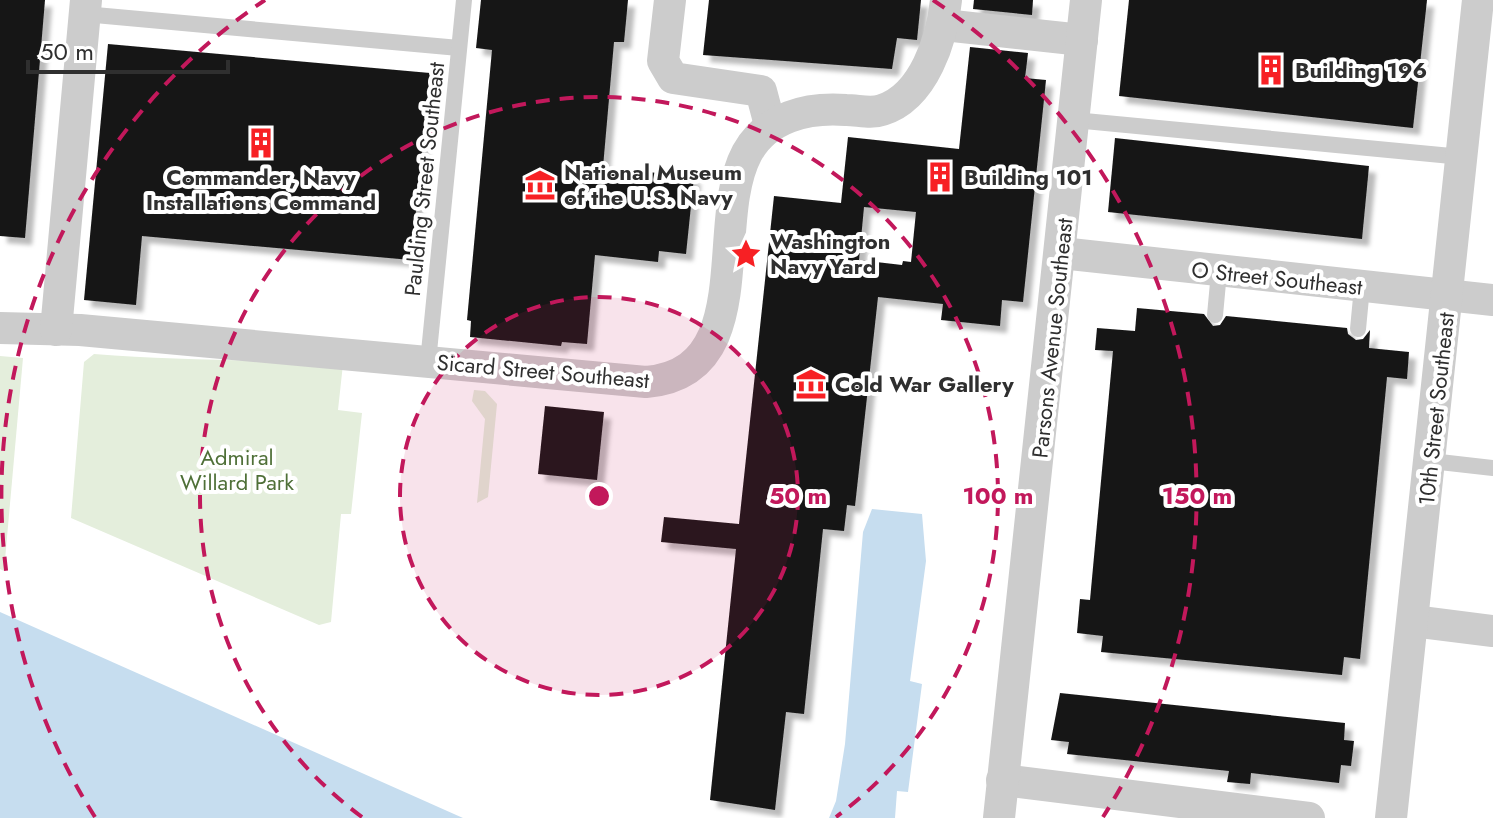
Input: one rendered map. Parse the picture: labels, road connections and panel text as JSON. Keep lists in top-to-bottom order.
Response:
{
  "streets": {
    "street": [
      "O Street Southeast",
      "Parsons Avenue Southeast",
      "Sicard Street Southeast",
      "10th Street Southeast"
    ],
    "lane": ["Paulding Street Southeast"]
  },
  "crossings": [
    ["Paulding Street Southeast", "Sicard Street Southeast"],
    ["O Street Southeast", "Parsons Avenue Southeast"],
    ["O Street Southeast", "10th Street Southeast"]
  ],
  "parks": ["Admiral Willard Park"],
  "places": {
    "building": ["Building 196", "Commander, Navy Installations Command", "Building 101"],
    "museum": ["National Museum of the U.S. Navy", "Cold War Gallery"],
    "place": ["Washington Navy Yard"]
  },
  "scale_bar": "50 m",
  "rings": ["50 m", "100 m", "150 m"]
}
